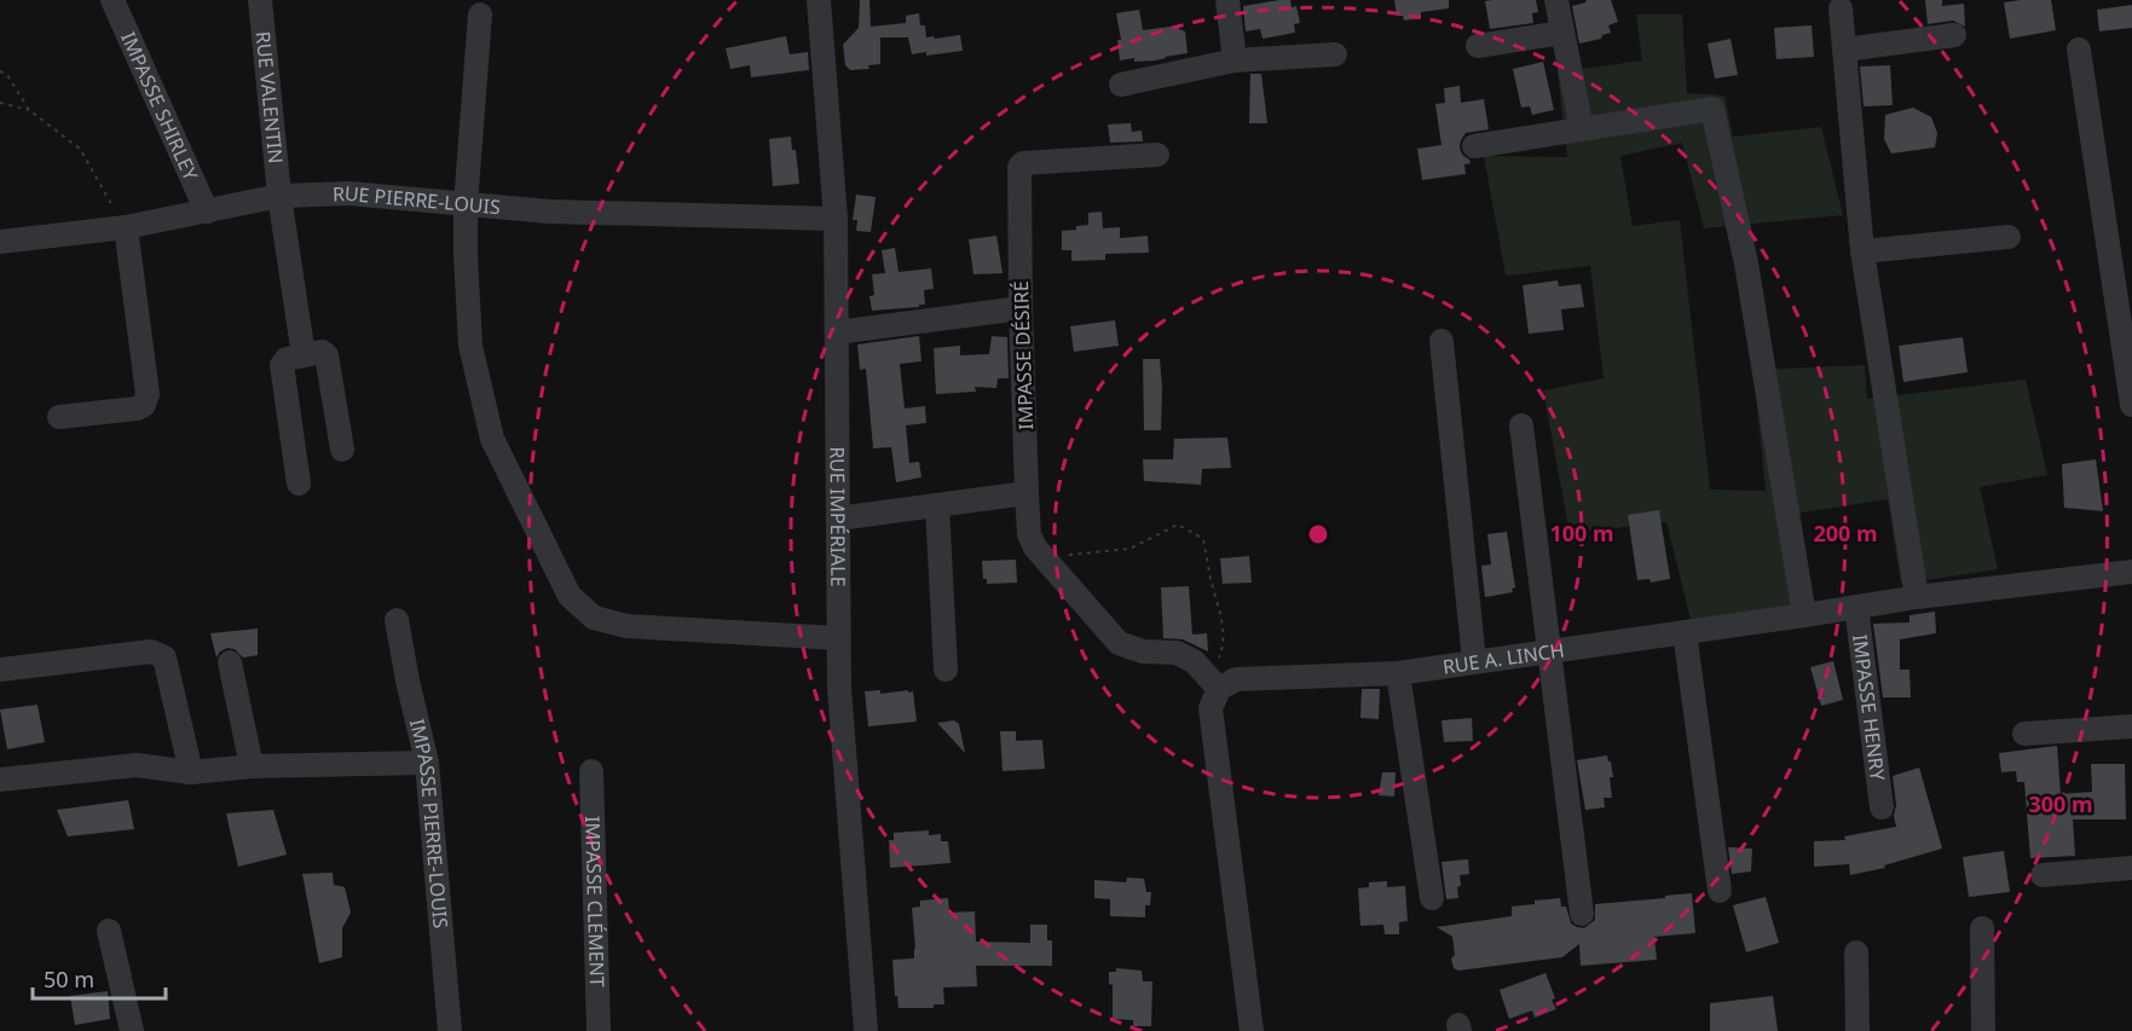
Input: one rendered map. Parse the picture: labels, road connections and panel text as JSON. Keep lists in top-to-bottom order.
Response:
{
  "streets": {
    "street": [
      "RUE VALENTIN",
      "IMPASSE SHIRLEY",
      "RUE PIERRE-LOUIS",
      "IMPASSE DÉSIRÉ",
      "RUE IMPÉRIALE",
      "RUE A. LINCH",
      "IMPASSE HENRY",
      "IMPASSE PIERRE-LOUIS",
      "IMPASSE CLÉMENT"
    ]
  },
  "crossings": [
    ["RUE VALENTIN", "RUE PIERRE-LOUIS"],
    ["IMPASSE SHIRLEY", "RUE PIERRE-LOUIS"],
    ["RUE PIERRE-LOUIS", "RUE IMPÉRIALE"],
    ["IMPASSE DÉSIRÉ", "RUE A. LINCH"],
    ["RUE A. LINCH", "IMPASSE HENRY"]
  ],
  "scale_bar": "50 m",
  "rings": ["100 m", "200 m", "300 m"]
}
